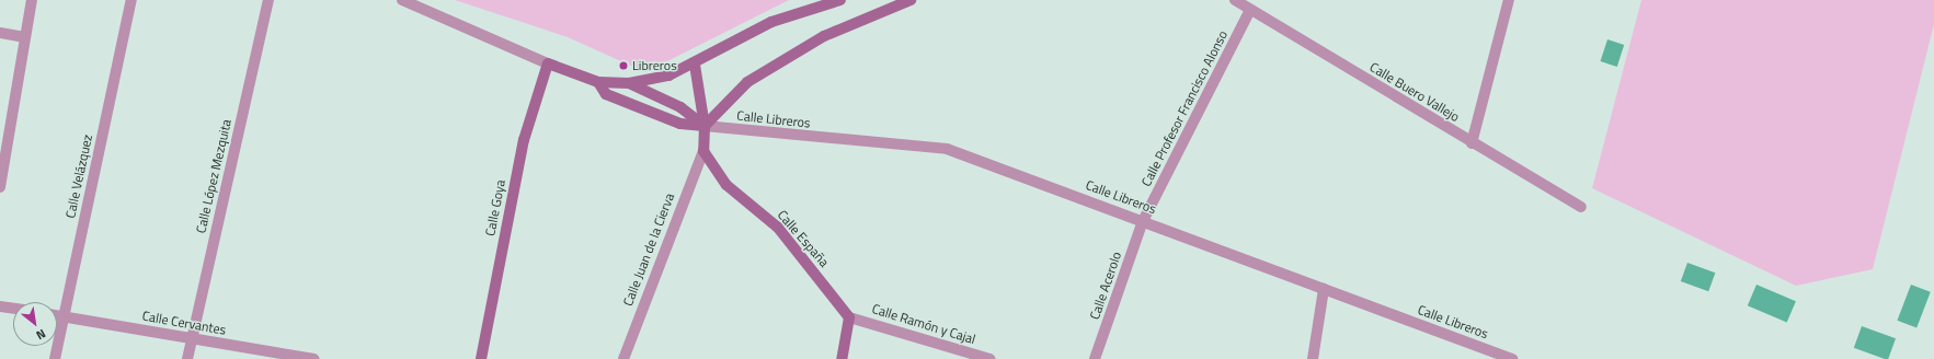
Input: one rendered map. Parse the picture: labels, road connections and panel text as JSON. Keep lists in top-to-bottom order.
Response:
{
  "streets": {
    "street": [
      "Calle Buero Vallejo",
      "Calle Profesor Francisco Alonso",
      "Calle Libreros",
      "Calle Velázquez",
      "Calle López Mezquita",
      "Calle Goya",
      "Calle España",
      "Calle Juan de la Cierva",
      "Calle Acerolo",
      "Calle Cervantes",
      "Calle Ramón y Cajal"
    ]
  },
  "crossings": [
    ["Calle Buero Vallejo", "Calle Profesor Francisco Alonso"],
    ["Calle Profesor Francisco Alonso", "Calle Libreros"],
    ["Calle Profesor Francisco Alonso", "Calle Acerolo"],
    ["Calle Libreros", "Calle Goya"],
    ["Calle Libreros", "Calle Acerolo"],
    ["Calle Velázquez", "Calle Cervantes"],
    ["Calle López Mezquita", "Calle Cervantes"],
    ["Calle España", "Calle Juan de la Cierva"],
    ["Calle España", "Calle Ramón y Cajal"]
  ],
  "places": ["Libreros"],
  "north": "bottom right"
}
